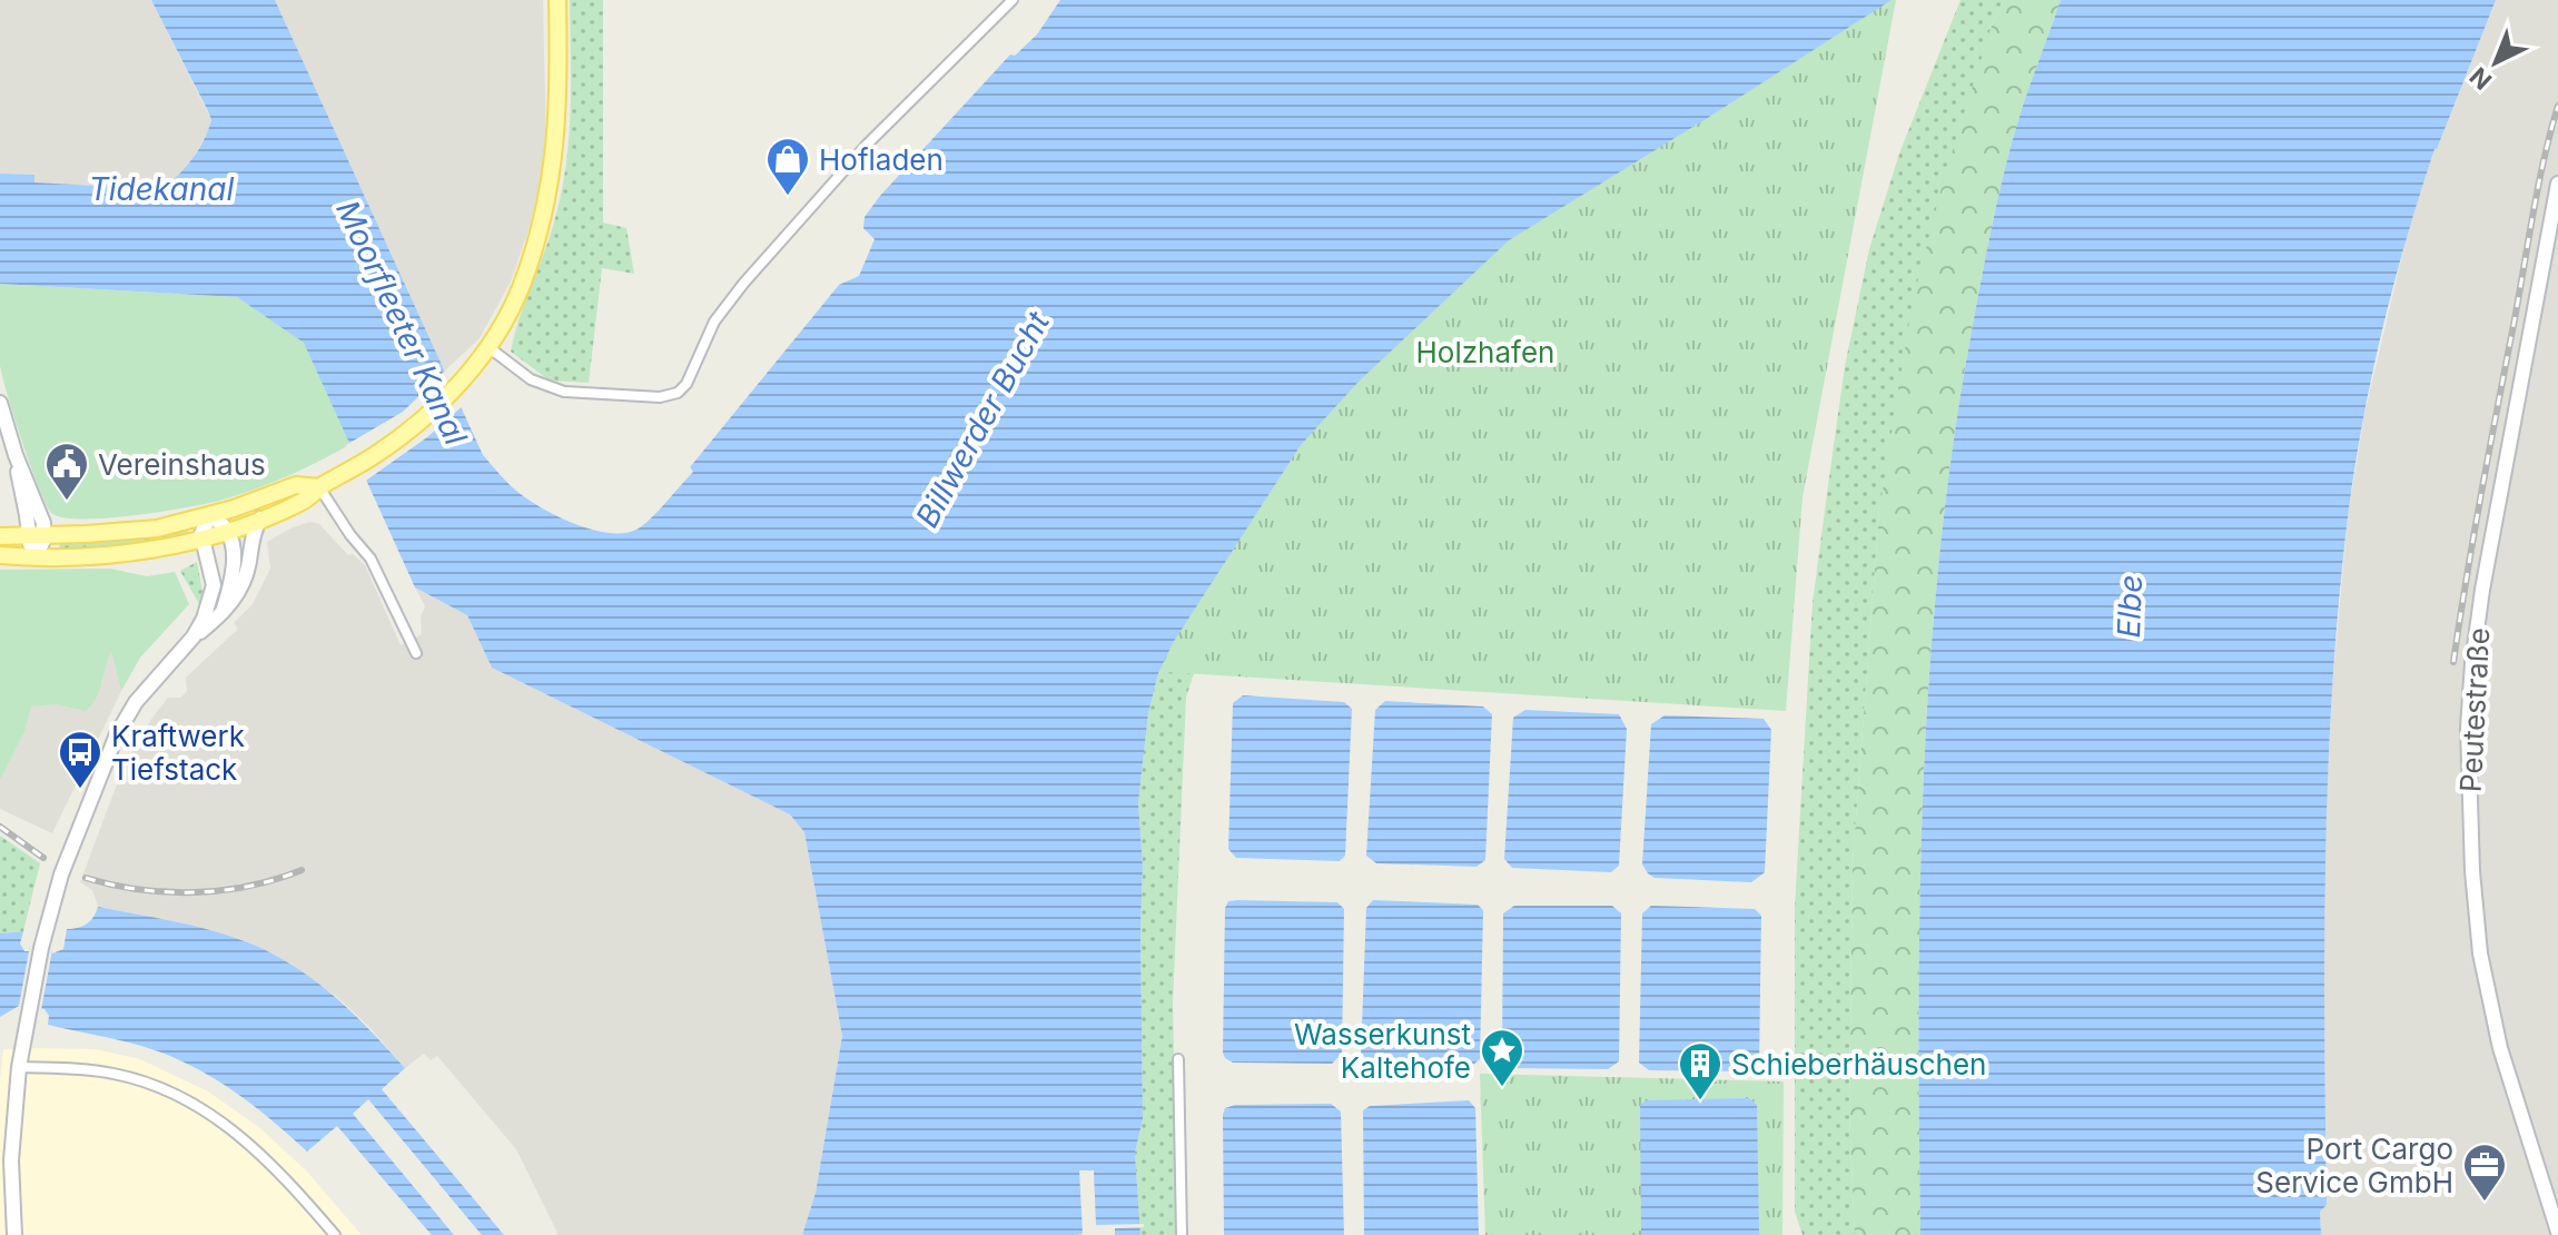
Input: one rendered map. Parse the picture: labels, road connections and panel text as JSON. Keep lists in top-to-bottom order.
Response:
{
  "streets": {
    "street": ["Peutestraße"]
  },
  "water": [
    "Tidekanal",
    "Moorfleeter Kanal",
    "Billwerder Bucht",
    "Elbe"
  ],
  "parks": ["Holzhafen"],
  "places": {
    "shop": ["Hofladen"],
    "public building": ["Vereinshaus"],
    "bus stop": ["Kraftwerk Tiefstack"],
    "place": ["Wasserkunst Kaltehofe"],
    "building": ["Schieberhäuschen"],
    "office": ["Port Cargo Service GmbH"]
  },
  "north": "bottom left"
}
